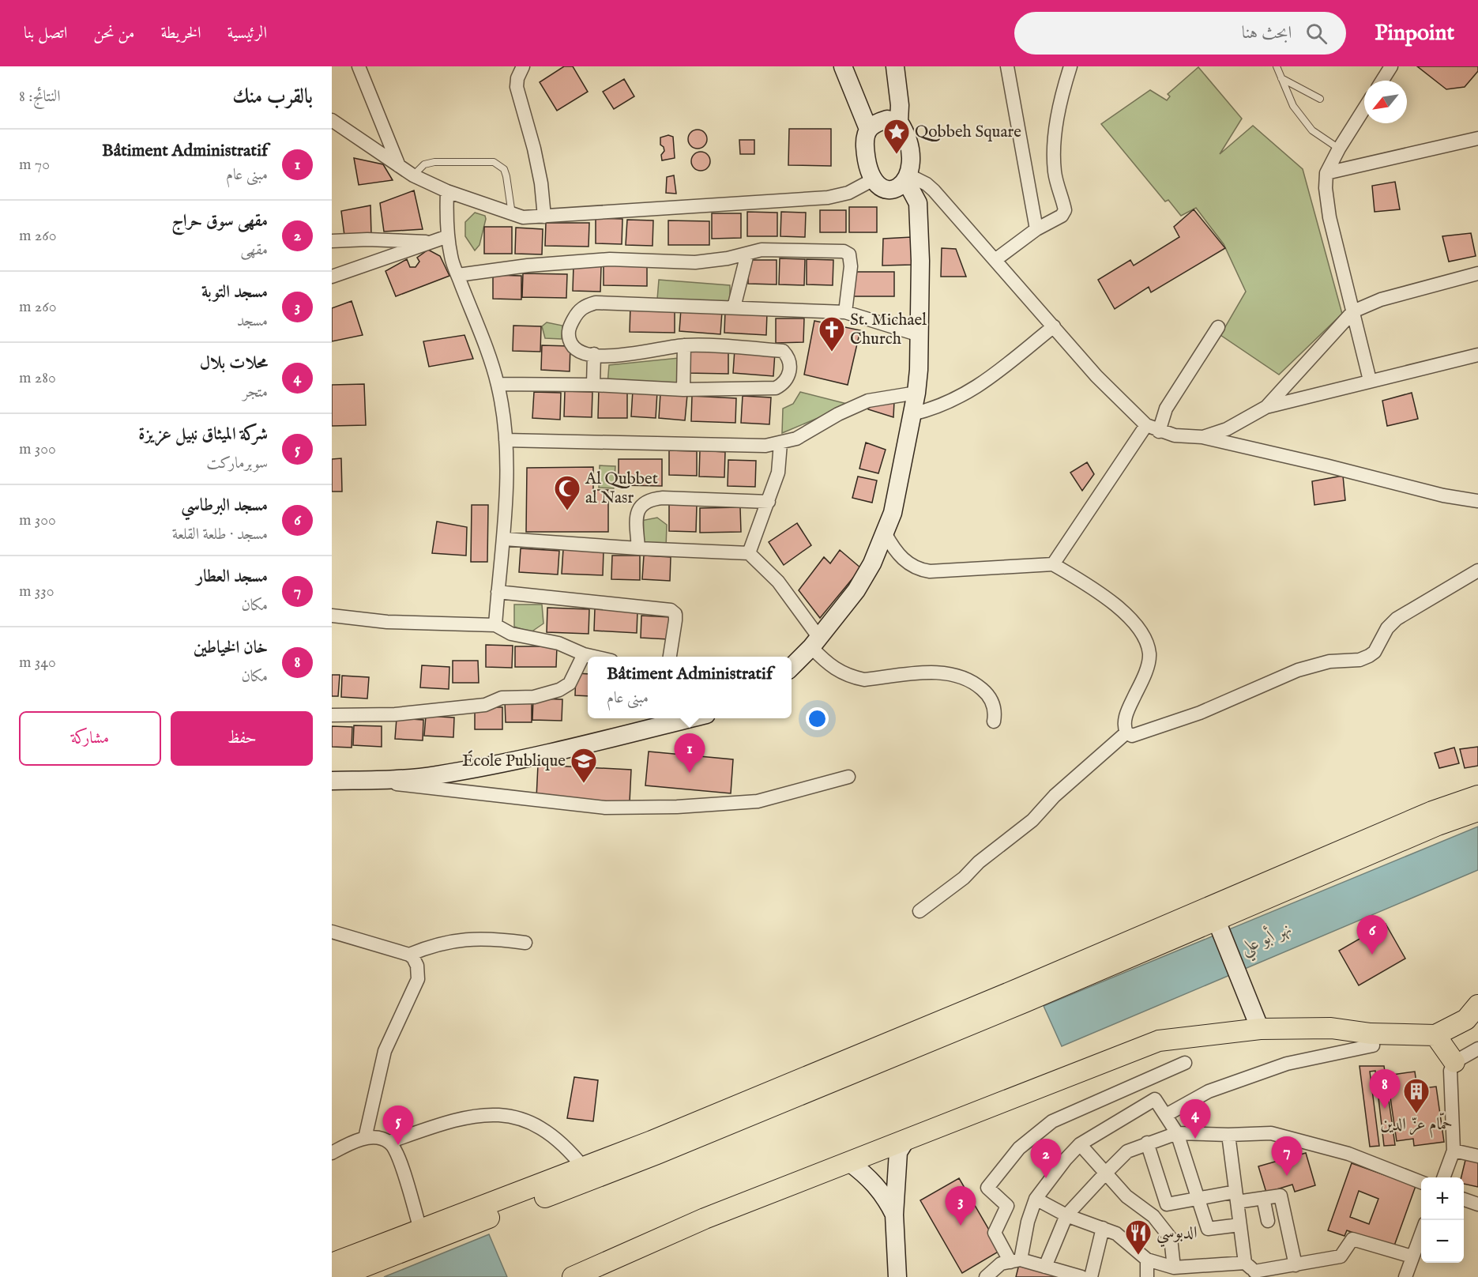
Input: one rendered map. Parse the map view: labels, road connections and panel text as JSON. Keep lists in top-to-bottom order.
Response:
{
  "water": ["نهر أبو علي"],
  "places": {
    "place": ["Qobbeh Square"],
    "church": ["St. Michael Church"],
    "mosque": ["Al Qubbet al Nasr"],
    "school or university": ["École Publique"],
    "building": ["حمّام عزّ الدين"],
    "restaurant": ["الدبوسي"]
  },
  "north": "bottom left",
  "page": {
    "header": "Pinpoint",
    "search": "ابحث هنا",
    "nav": [
      "الرئيسية",
      "الخريطة",
      "من نحن",
      "اتصل بنا"
    ],
    "heading": ["بالقرب منك", "النتائج: 8"],
    "list": [
      {
        "mark": "1",
        "name": "Bâtiment Administratif",
        "note": "مبنى عام",
        "value": "70 m"
      },
      {
        "mark": "2",
        "name": "مقهى سوق حراج",
        "note": "مقهى",
        "value": "260 m"
      },
      {
        "mark": "3",
        "name": "مسجد التوبة",
        "note": "مسجد",
        "value": "260 m"
      },
      {
        "mark": "4",
        "name": "محلات بلال",
        "note": "متجر",
        "value": "280 m"
      },
      {
        "mark": "5",
        "name": "شركة الميثاق نبيل عزيزة",
        "note": "سوبرماركت",
        "value": "300 m"
      },
      {
        "mark": "6",
        "name": "مسجد البرطاسي",
        "note": "مسجد · طلعة القلعة",
        "value": "300 m"
      },
      {
        "mark": "7",
        "name": "مسجد العطار",
        "note": "مكان",
        "value": "330 m"
      },
      {
        "mark": "8",
        "name": "خان الخياطين",
        "note": "مكان",
        "value": "340 m"
      }
    ],
    "popup": ["Bâtiment Administratif", "مبنى عام"],
    "buttons": ["حفظ", "مشاركة"],
    "pins": [
      "1",
      "6",
      "8",
      "4",
      "5",
      "7",
      "2",
      "3"
    ],
    "map_buttons": ["+", "−"]
  }
}
